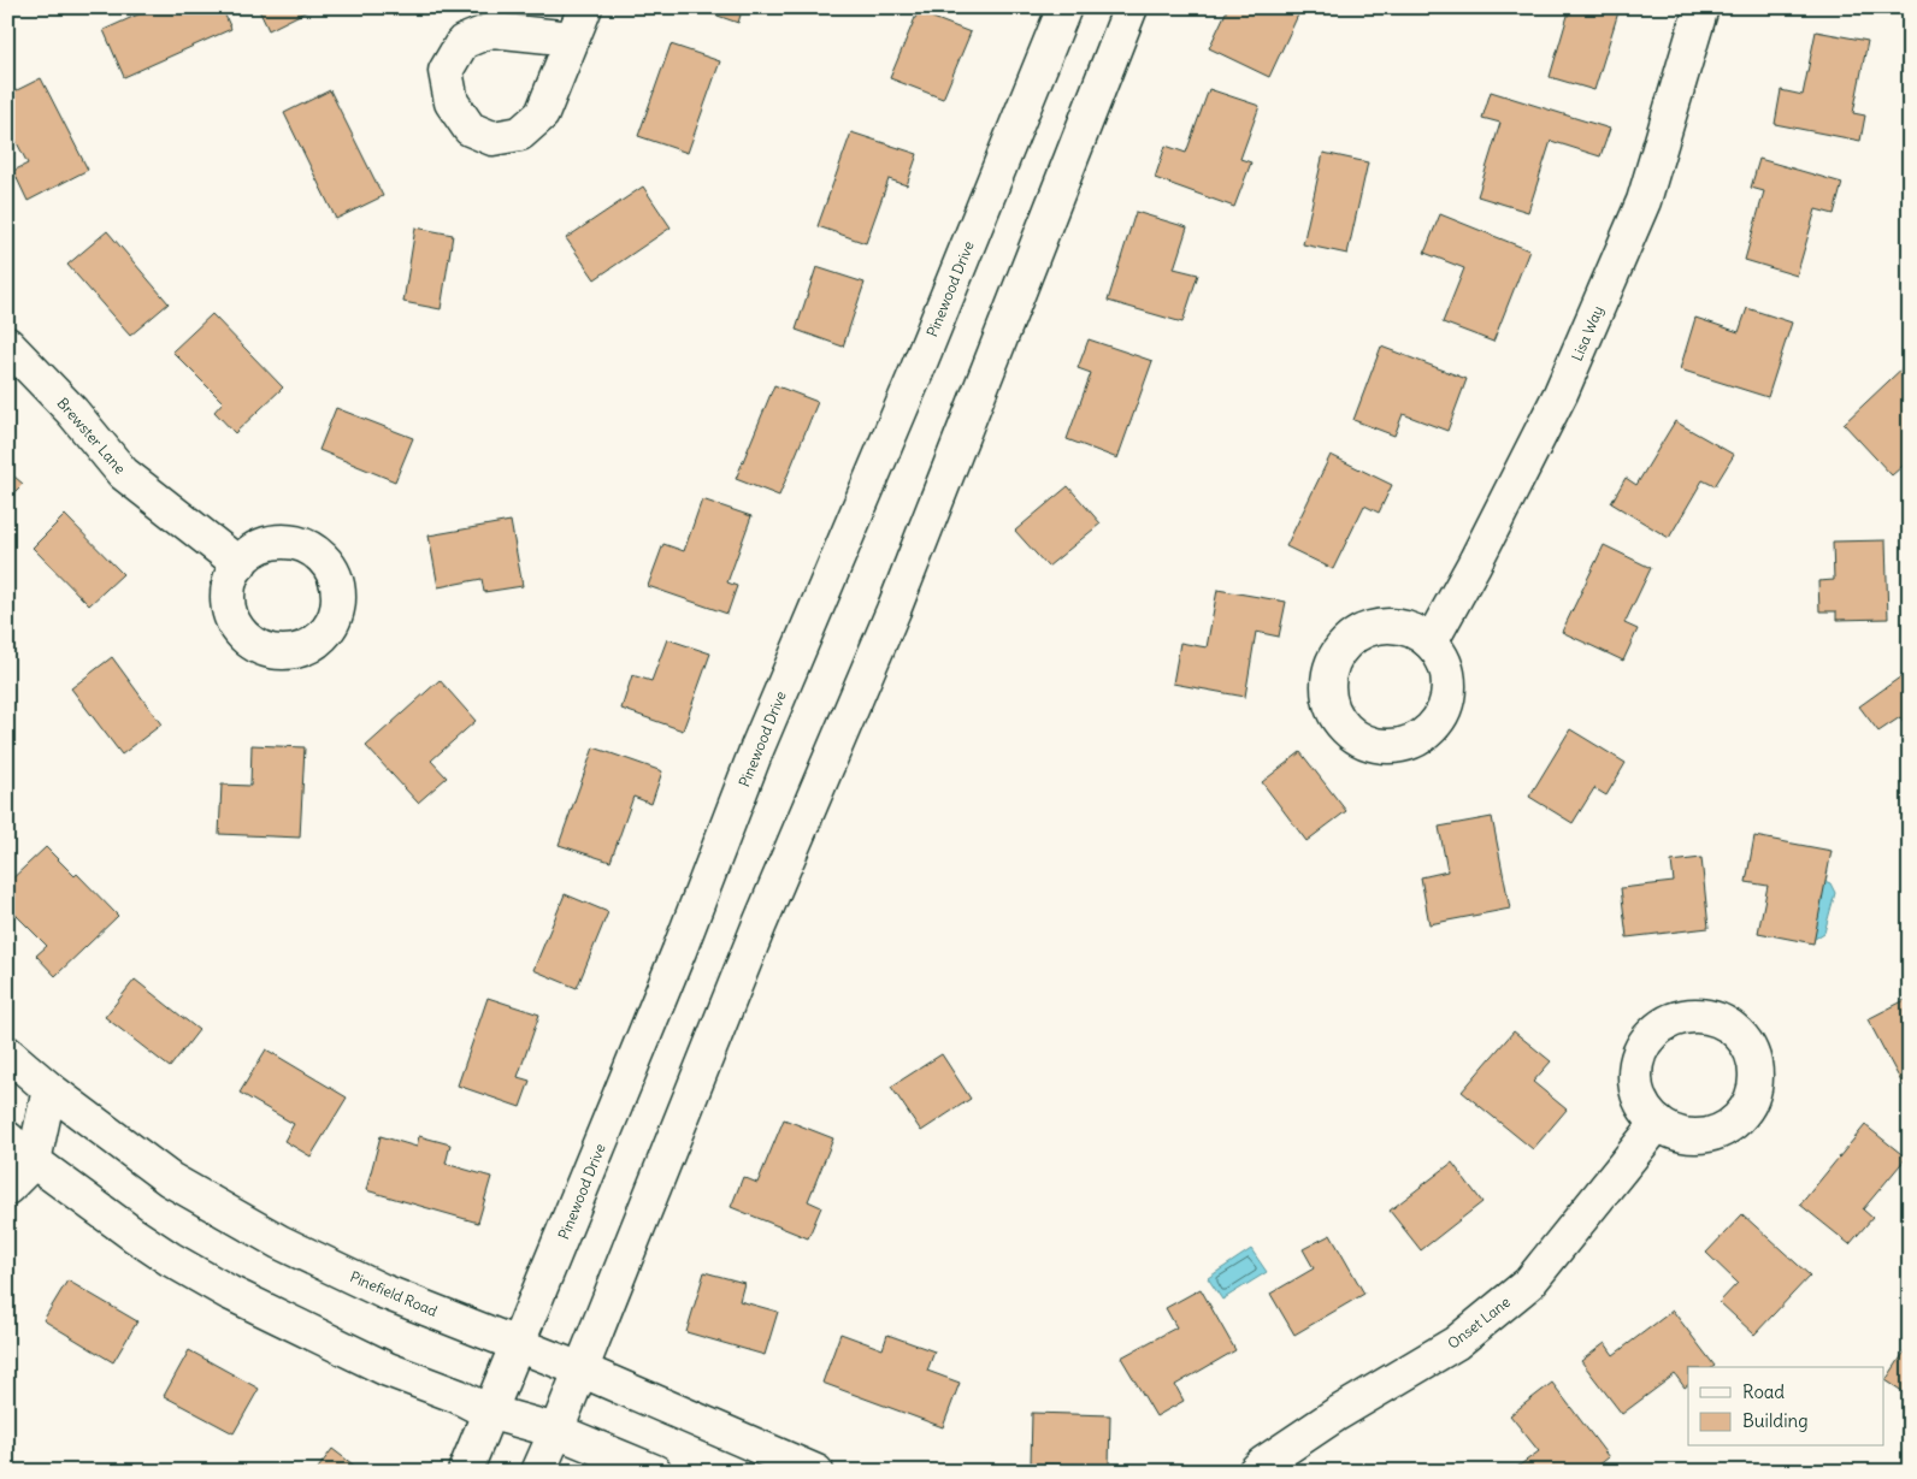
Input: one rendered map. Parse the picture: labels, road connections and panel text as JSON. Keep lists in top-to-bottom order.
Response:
{
  "streets": {
    "street": [
      "Pinewood Drive",
      "Lisa Way",
      "Brewster Lane",
      "Pinefield Road",
      "Onset Lane"
    ]
  },
  "crossings": [
    ["Pinewood Drive", "Pinefield Road"]
  ],
  "legend": ["Road", "Building"]
}
